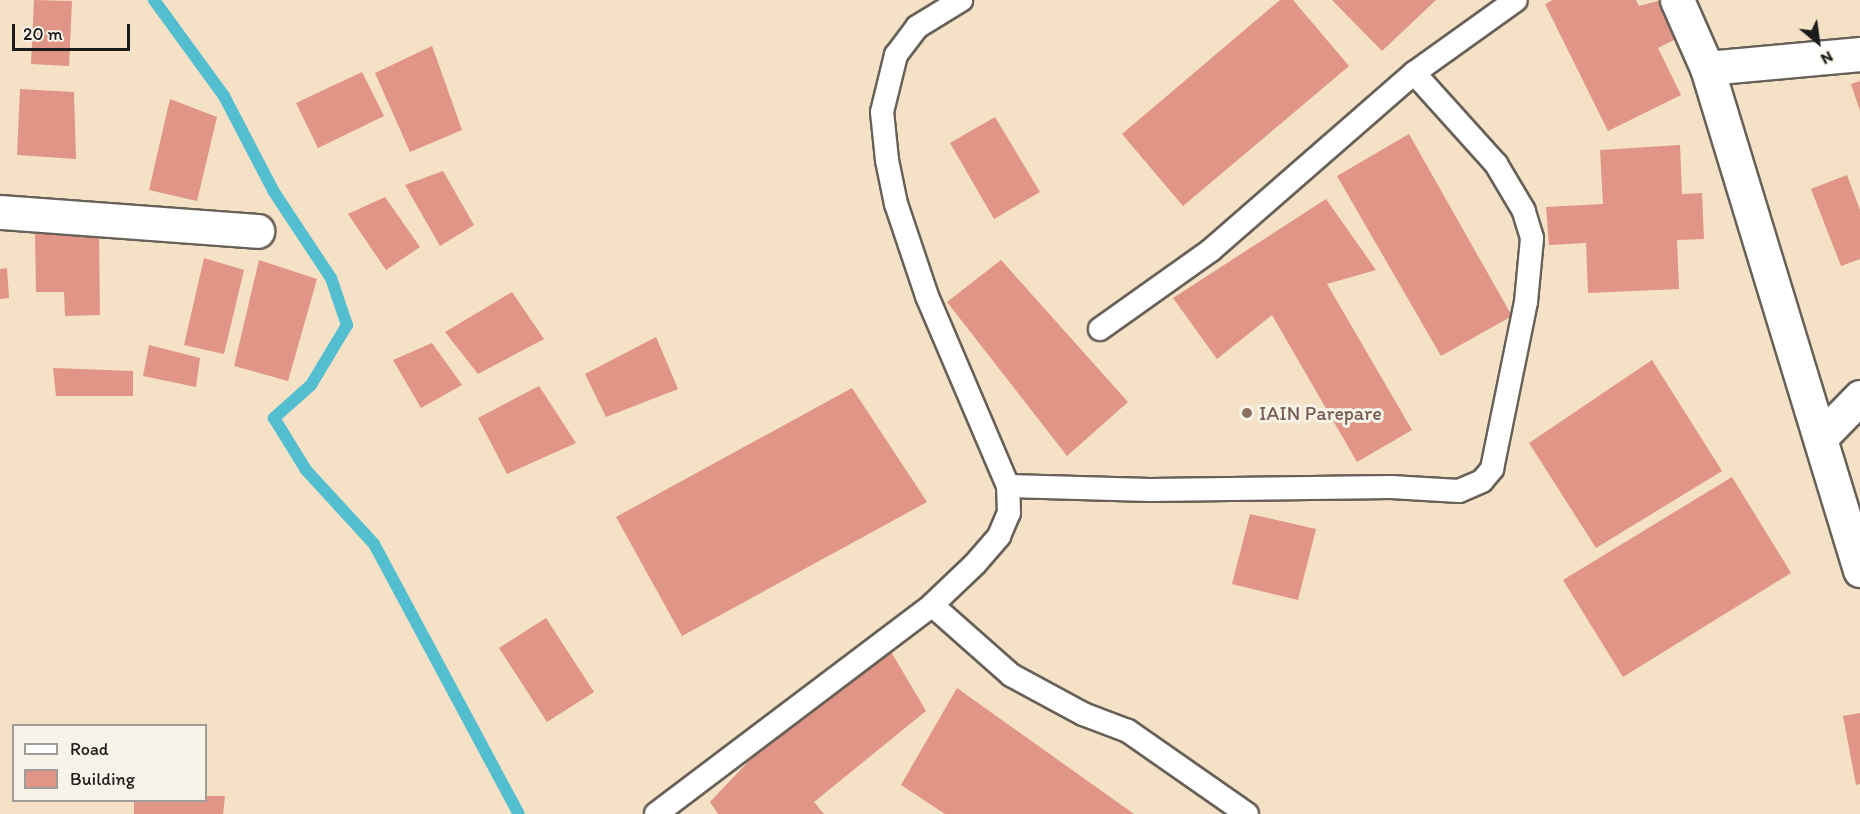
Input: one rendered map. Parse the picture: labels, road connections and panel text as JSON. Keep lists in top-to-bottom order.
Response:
{
  "places": ["IAIN Parepare"],
  "legend": ["Road", "Building"],
  "scale_bar": "20 m",
  "north": "bottom right"
}
